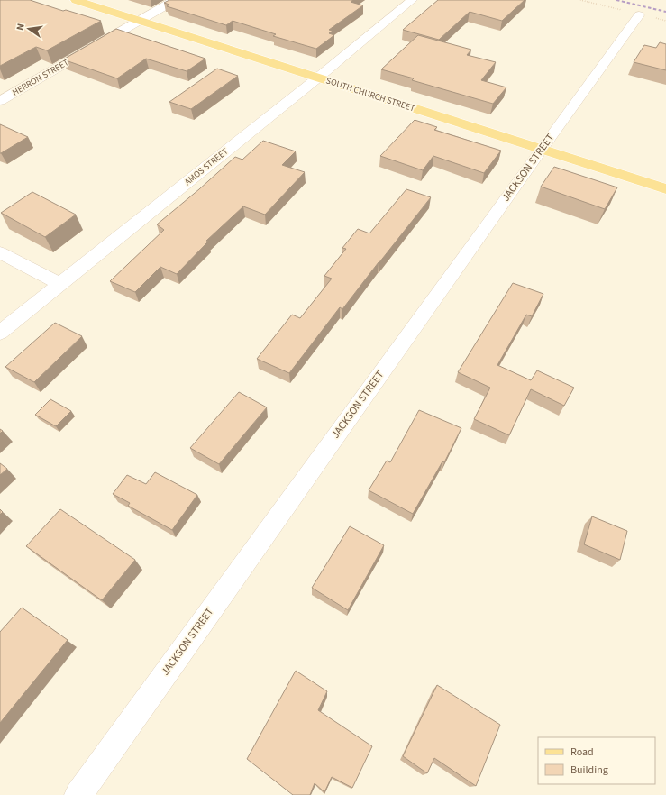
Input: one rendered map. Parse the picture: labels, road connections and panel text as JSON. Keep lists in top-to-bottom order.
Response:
{
  "streets": {
    "main road": ["SOUTH CHURCH STREET"],
    "street": ["HERRON STREET", "AMOS STREET", "JACKSON STREET"]
  },
  "crossings": [
    ["HERRON STREET", "SOUTH CHURCH STREET"],
    ["SOUTH CHURCH STREET", "AMOS STREET"],
    ["SOUTH CHURCH STREET", "JACKSON STREET"]
  ],
  "legend": ["Road", "Building"],
  "north": "left"
}
